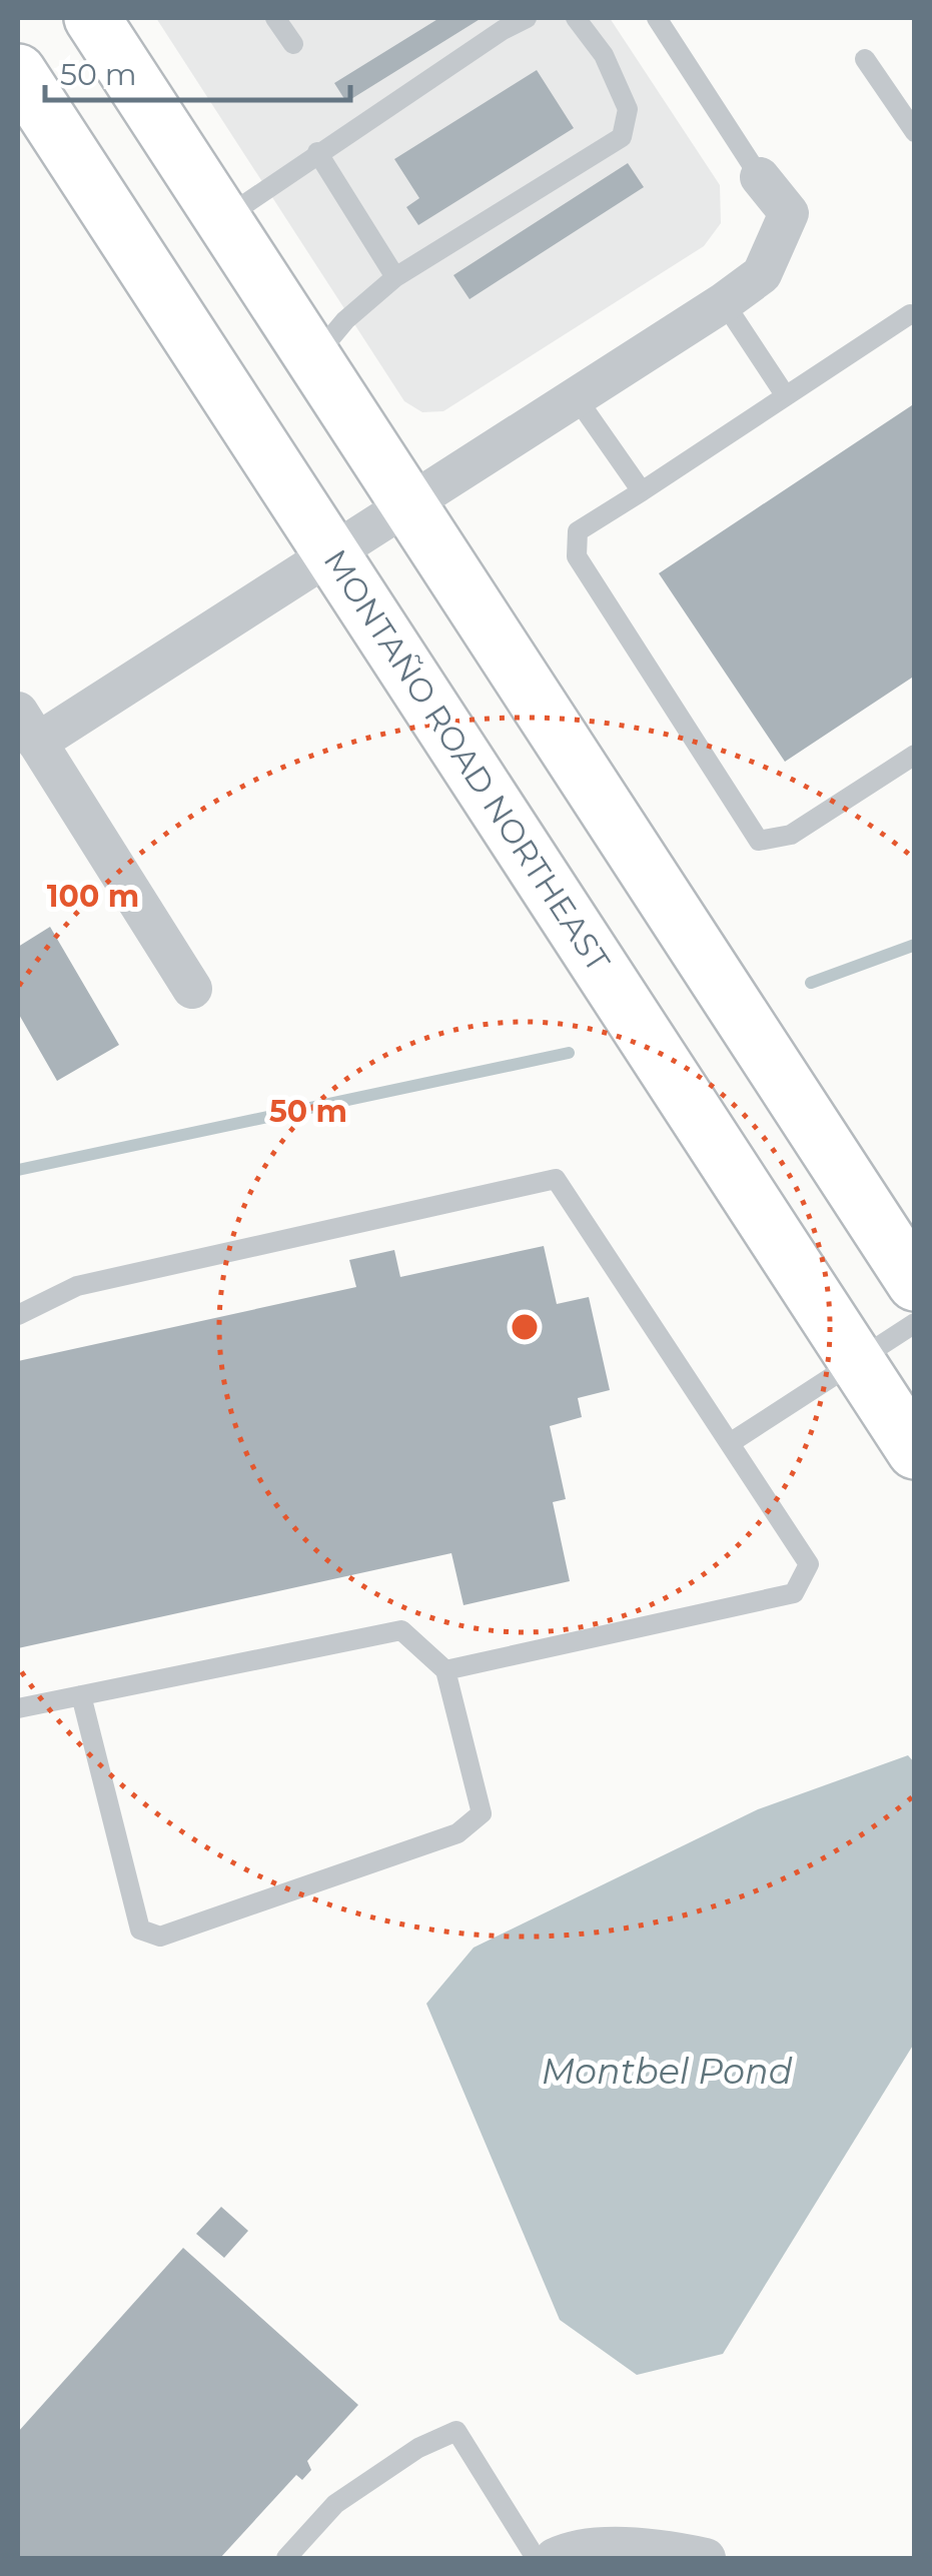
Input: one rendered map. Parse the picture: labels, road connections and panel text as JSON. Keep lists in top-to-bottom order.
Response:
{
  "streets": {
    "main road": ["MONTAÑO ROAD NORTHEAST"]
  },
  "water": ["Montbel Pond"],
  "scale_bar": "50 m",
  "rings": ["100 m", "50 m"]
}
